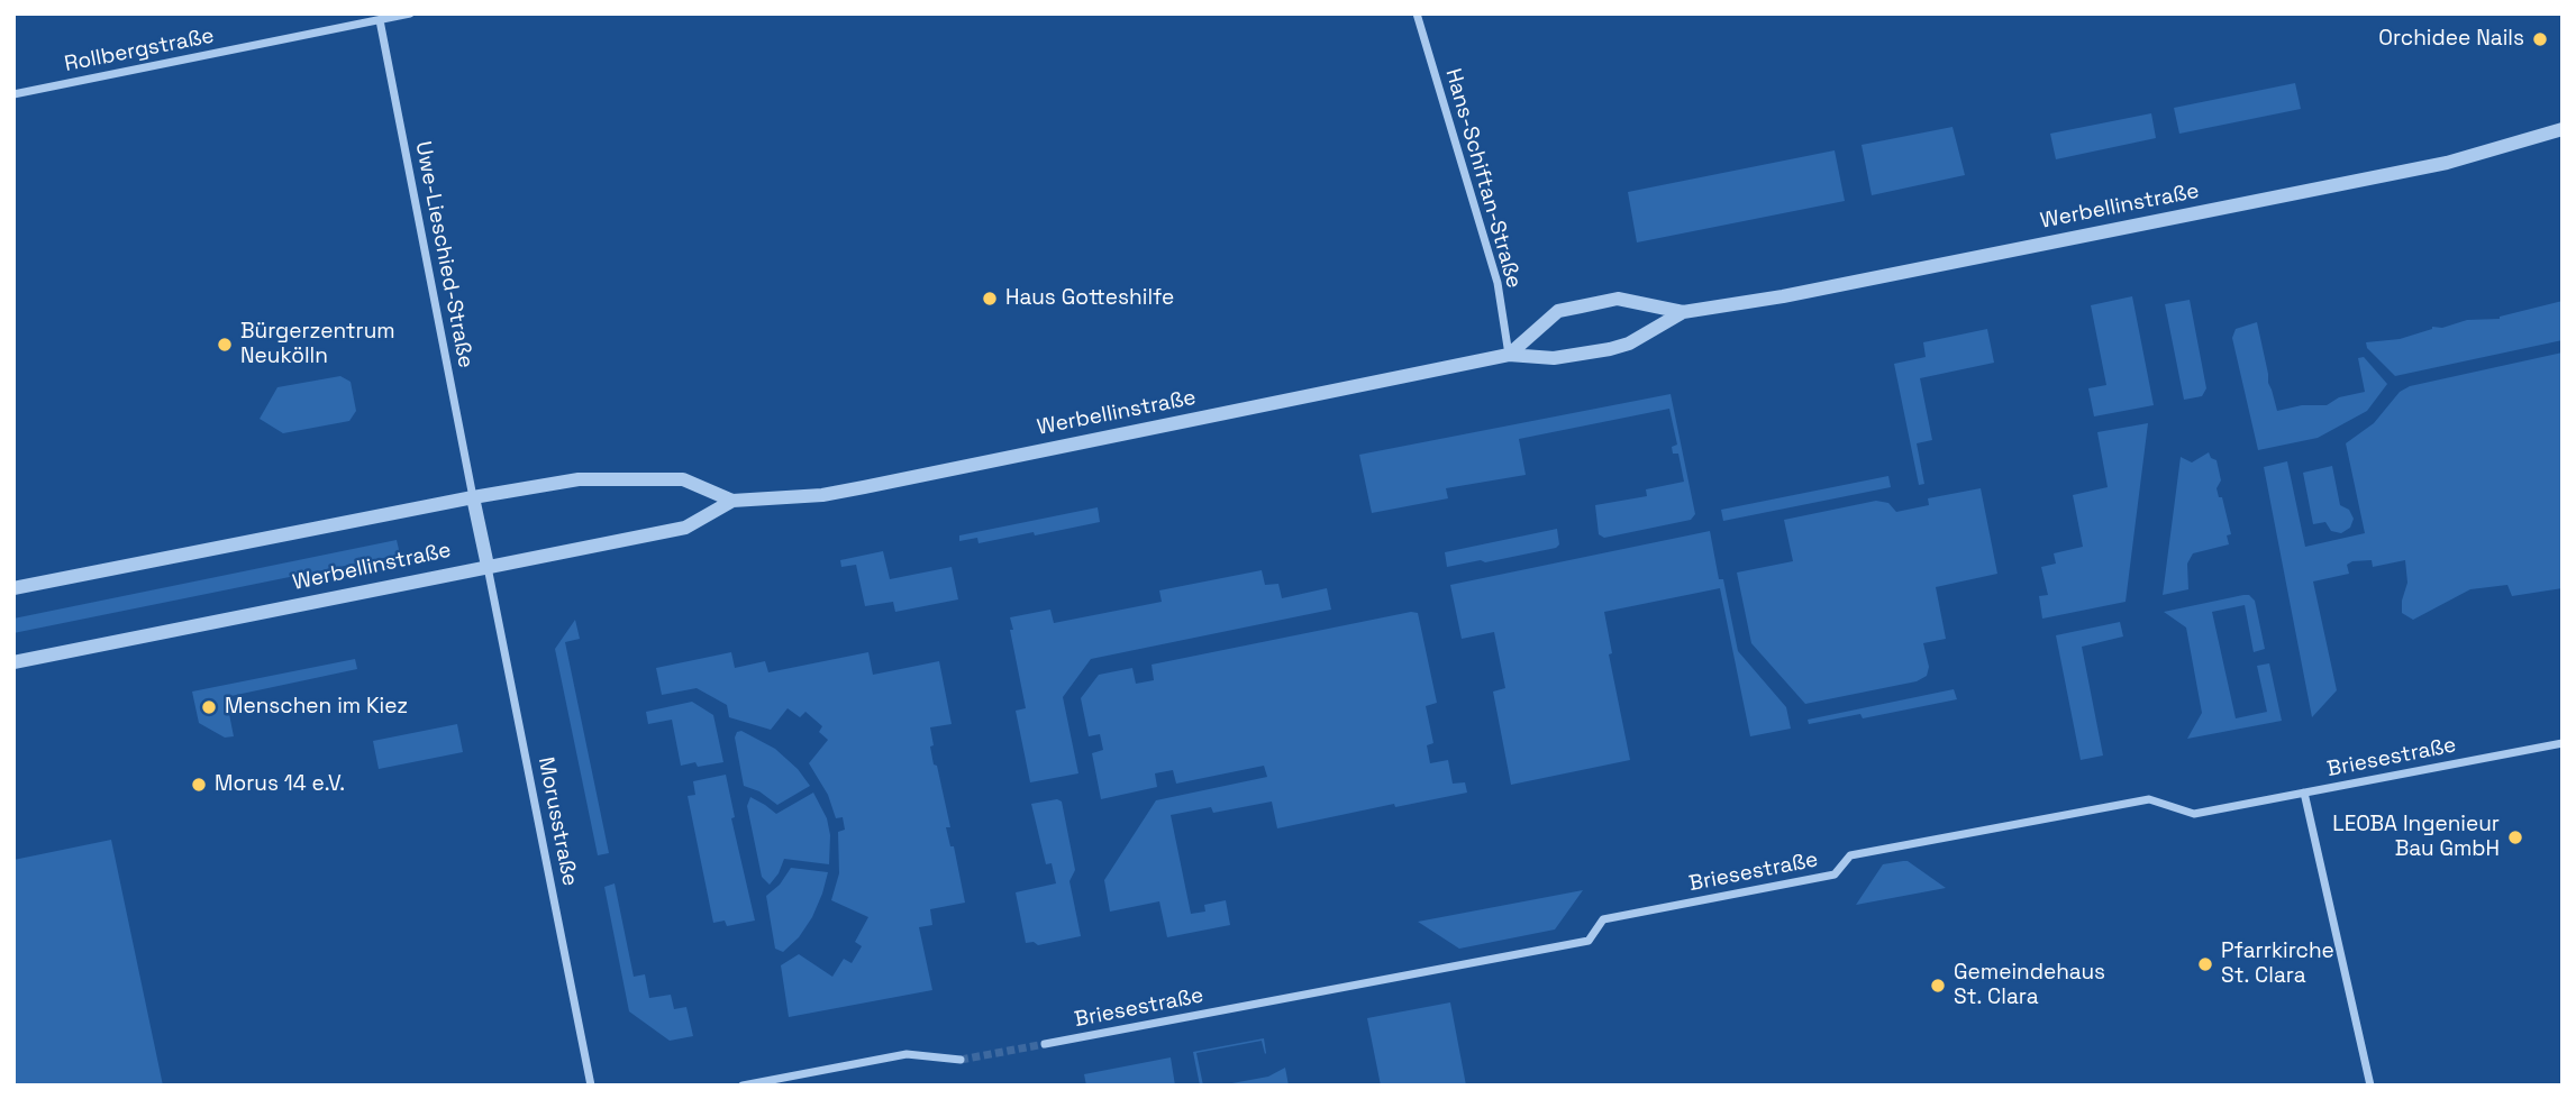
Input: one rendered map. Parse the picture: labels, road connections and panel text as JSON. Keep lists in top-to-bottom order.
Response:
{
  "streets": {
    "street": [
      "Rollbergstraße",
      "Hans-Schiftan-Straße",
      "Werbellinstraße",
      "Uwe-Lieschied-Straße",
      "Briesestraße",
      "Morusstraße"
    ]
  },
  "crossings": [
    ["Rollbergstraße", "Uwe-Lieschied-Straße"],
    ["Hans-Schiftan-Straße", "Werbellinstraße"],
    ["Werbellinstraße", "Uwe-Lieschied-Straße"],
    ["Werbellinstraße", "Morusstraße"]
  ],
  "places": [
    "Orchidee Nails",
    "Haus Gotteshilfe",
    "Bürgerzentrum Neukölln",
    "Menschen im Kiez",
    "Morus 14 e.V.",
    "LEOBA Ingenieur Bau GmbH",
    "Pfarrkirche St. Clara",
    "Gemeindehaus St. Clara"
  ]
}
